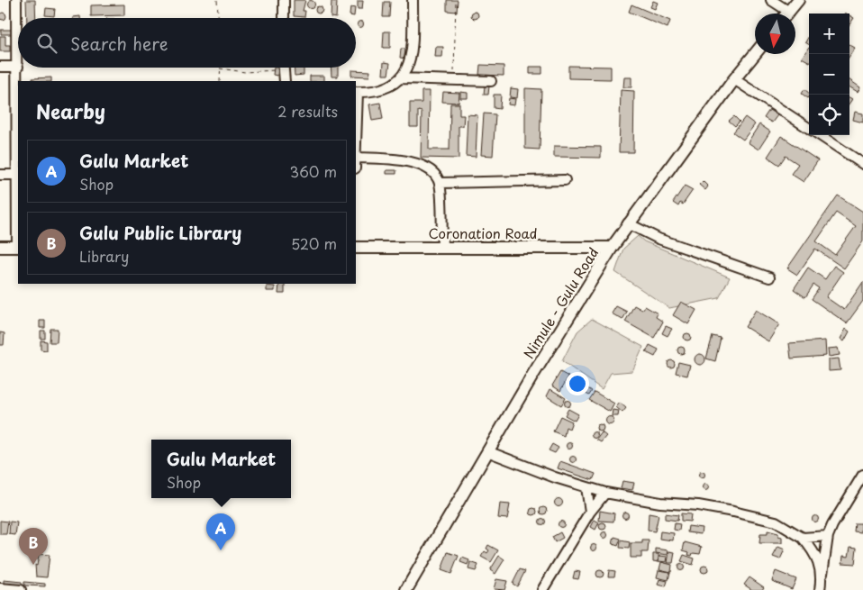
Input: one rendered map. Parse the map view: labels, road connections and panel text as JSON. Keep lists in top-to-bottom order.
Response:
{
  "streets": {
    "main road": ["Coronation Road", "Nimule - Gulu Road"]
  },
  "crossings": [
    ["Coronation Road", "Nimule - Gulu Road"]
  ],
  "north": "bottom",
  "page": {
    "map_buttons": ["+", "−"],
    "search": "Search here",
    "heading": ["Nearby", "2 results"],
    "list": [
      {
        "mark": "A",
        "name": "Gulu Market",
        "note": "Shop",
        "value": "360 m"
      },
      {
        "mark": "B",
        "name": "Gulu Public Library",
        "note": "Library",
        "value": "520 m"
      }
    ],
    "popup": ["Gulu Market", "Shop"],
    "pins": ["A", "B"]
  }
}
